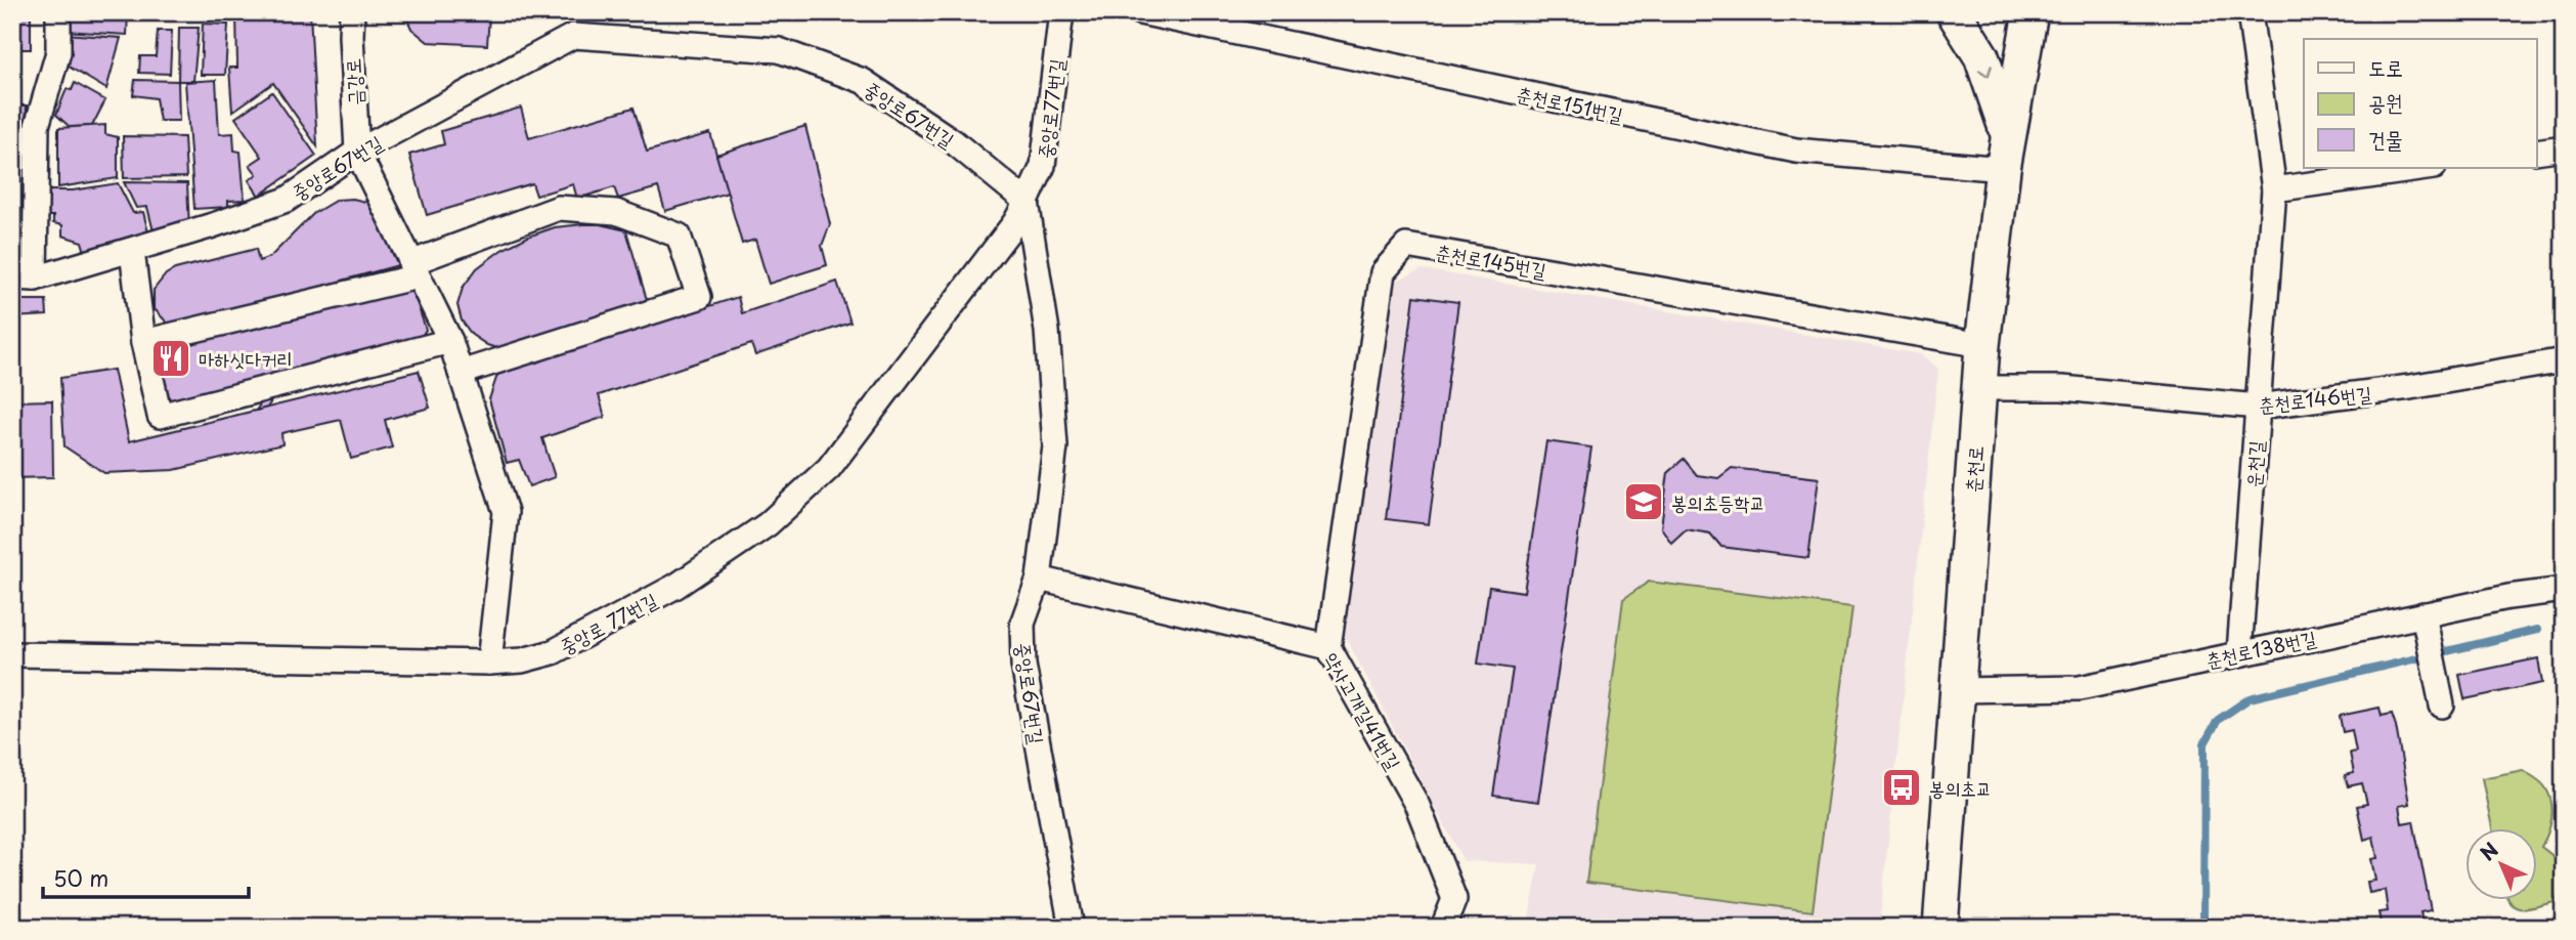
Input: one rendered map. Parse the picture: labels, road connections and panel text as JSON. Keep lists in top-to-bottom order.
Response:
{
  "streets": {
    "street": [
      "금강로",
      "춘천로151번길",
      "중앙로77번길",
      "중앙로67번길",
      "춘천로145번길",
      "춘천로146번길",
      "운천길",
      "춘천로",
      "중앙로 77번길",
      "춘천로138번길",
      "약사고개길41번길"
    ]
  },
  "crossings": [
    ["금강로", "중앙로67번길"],
    ["춘천로151번길", "춘천로"],
    ["중앙로77번길", "중앙로67번길"],
    ["중앙로77번길", "중앙로 77번길"],
    ["중앙로67번길", "중앙로 77번길"],
    ["중앙로67번길", "약사고개길41번길"],
    ["춘천로145번길", "춘천로"],
    ["춘천로145번길", "약사고개길41번길"],
    ["춘천로146번길", "운천길"],
    ["춘천로146번길", "춘천로"],
    ["운천길", "춘천로138번길"],
    ["춘천로", "춘천로138번길"]
  ],
  "places": {
    "restaurant": ["마하싯다커리"],
    "school or university": ["봉의초등학교"],
    "bus stop": ["봉의초교"]
  },
  "legend": ["도로", "공원", "건물"],
  "scale_bar": "50 m",
  "north": "top left"
}
